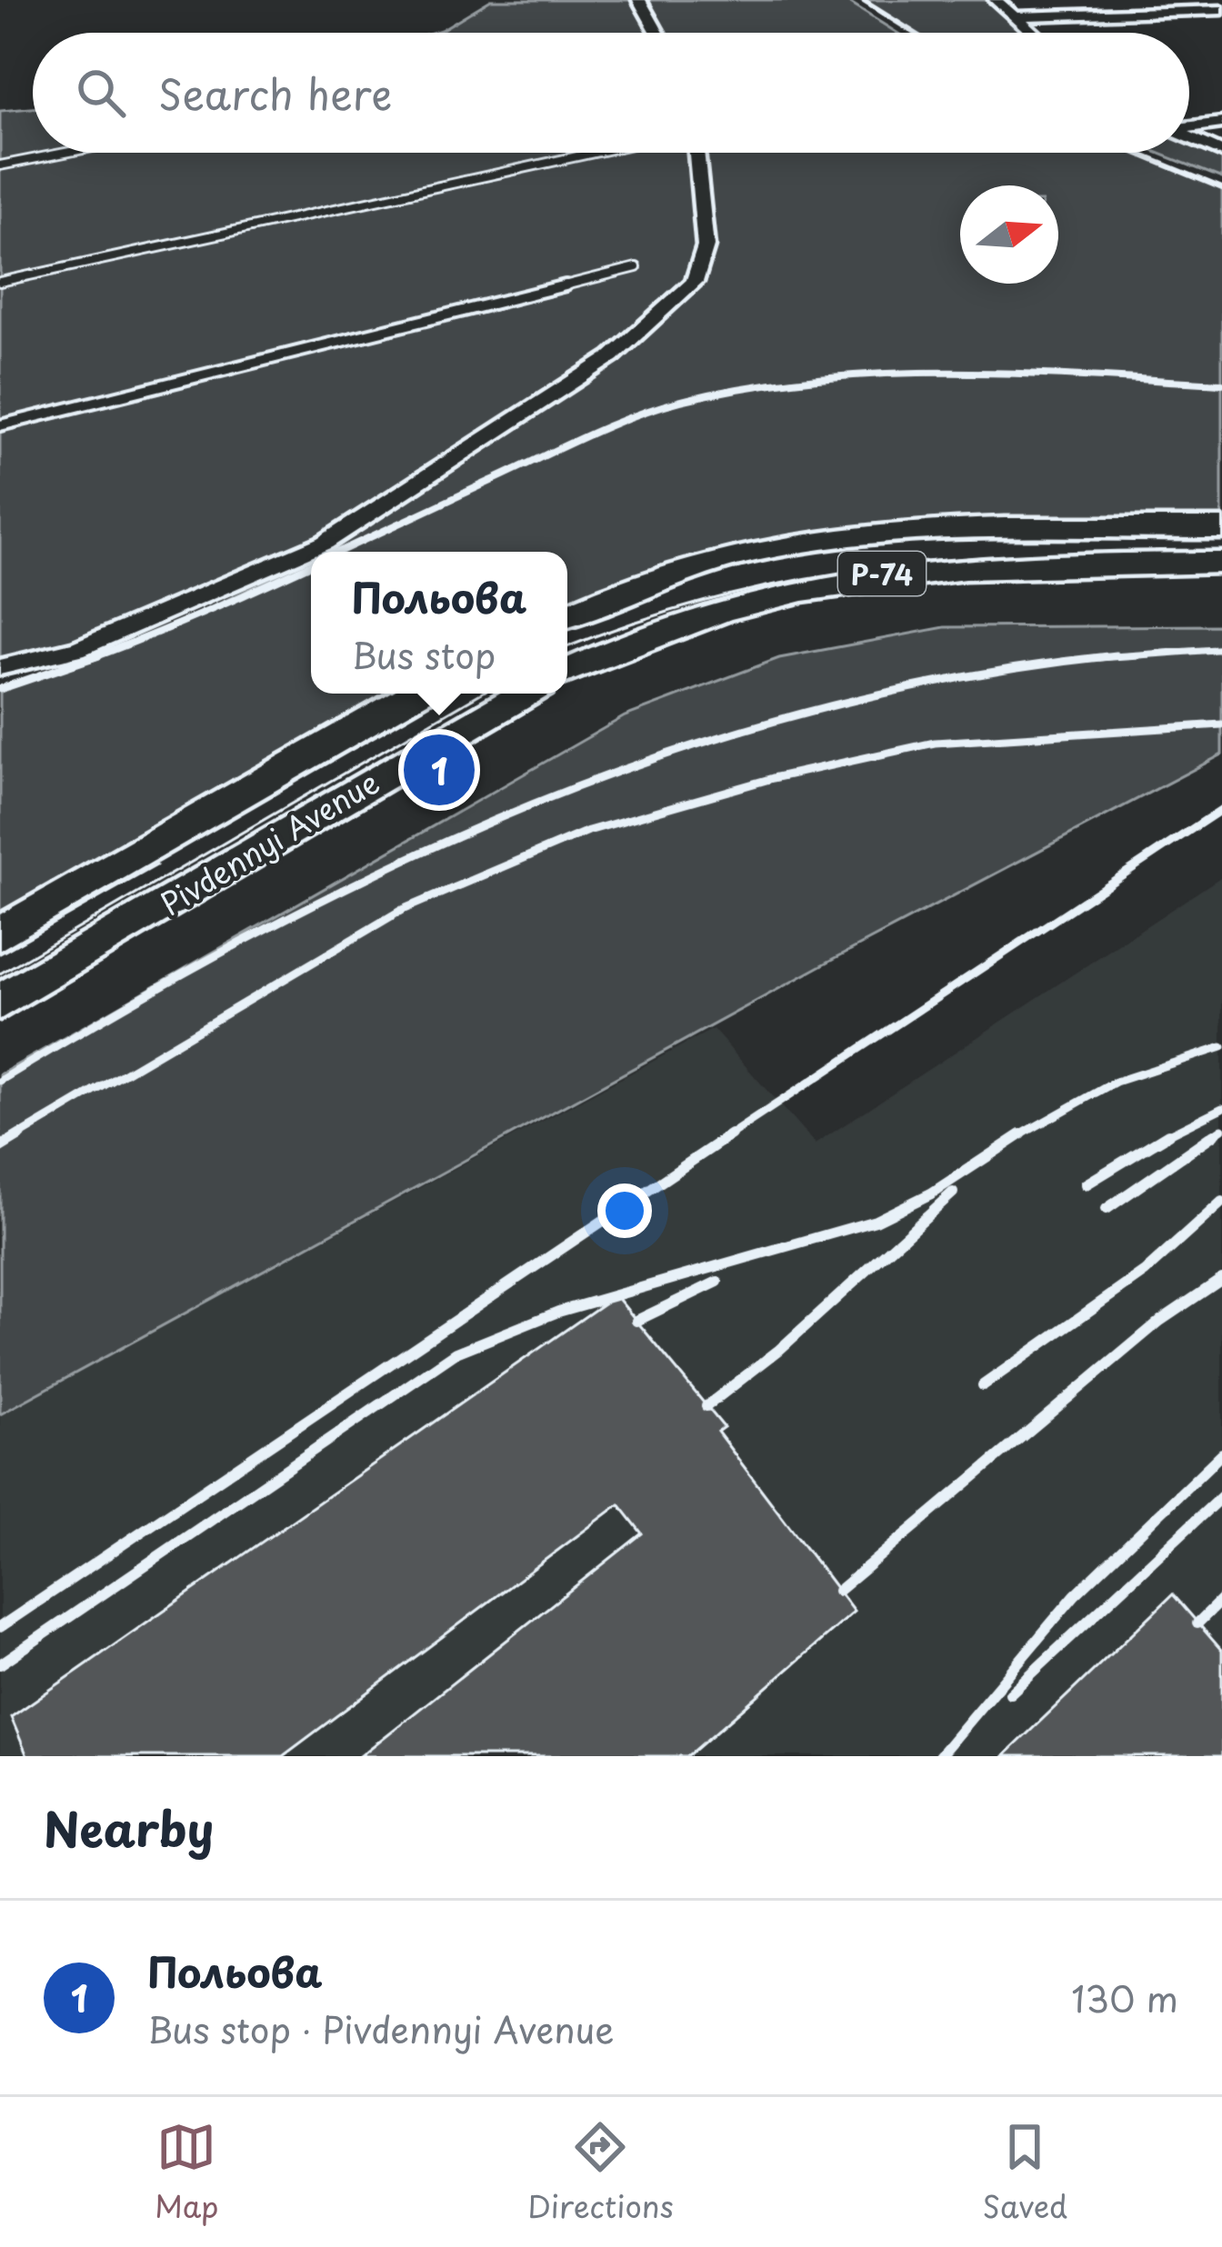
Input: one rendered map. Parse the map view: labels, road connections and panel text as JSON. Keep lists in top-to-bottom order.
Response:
{
  "streets": {
    "main road": ["Р-74", "Pivdennyi Avenue"]
  },
  "north": "right",
  "page": {
    "search": "Search here",
    "popup": ["Польова", "Bus stop"],
    "pins": "1",
    "heading": "Nearby",
    "list": [
      {
        "mark": "1",
        "name": "Польова",
        "note": "Bus stop · Pivdennyi Avenue",
        "value": "130 m"
      }
    ],
    "nav": ["Map", "Directions", "Saved"]
  }
}
